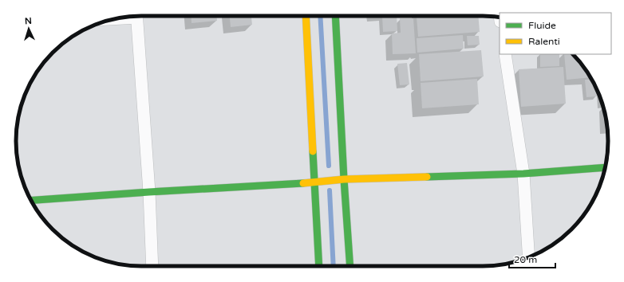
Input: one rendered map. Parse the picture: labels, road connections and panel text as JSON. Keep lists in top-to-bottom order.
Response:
{
  "legend": ["Fluide", "Ralenti"],
  "scale_bar": "20 m",
  "north": "top"
}
